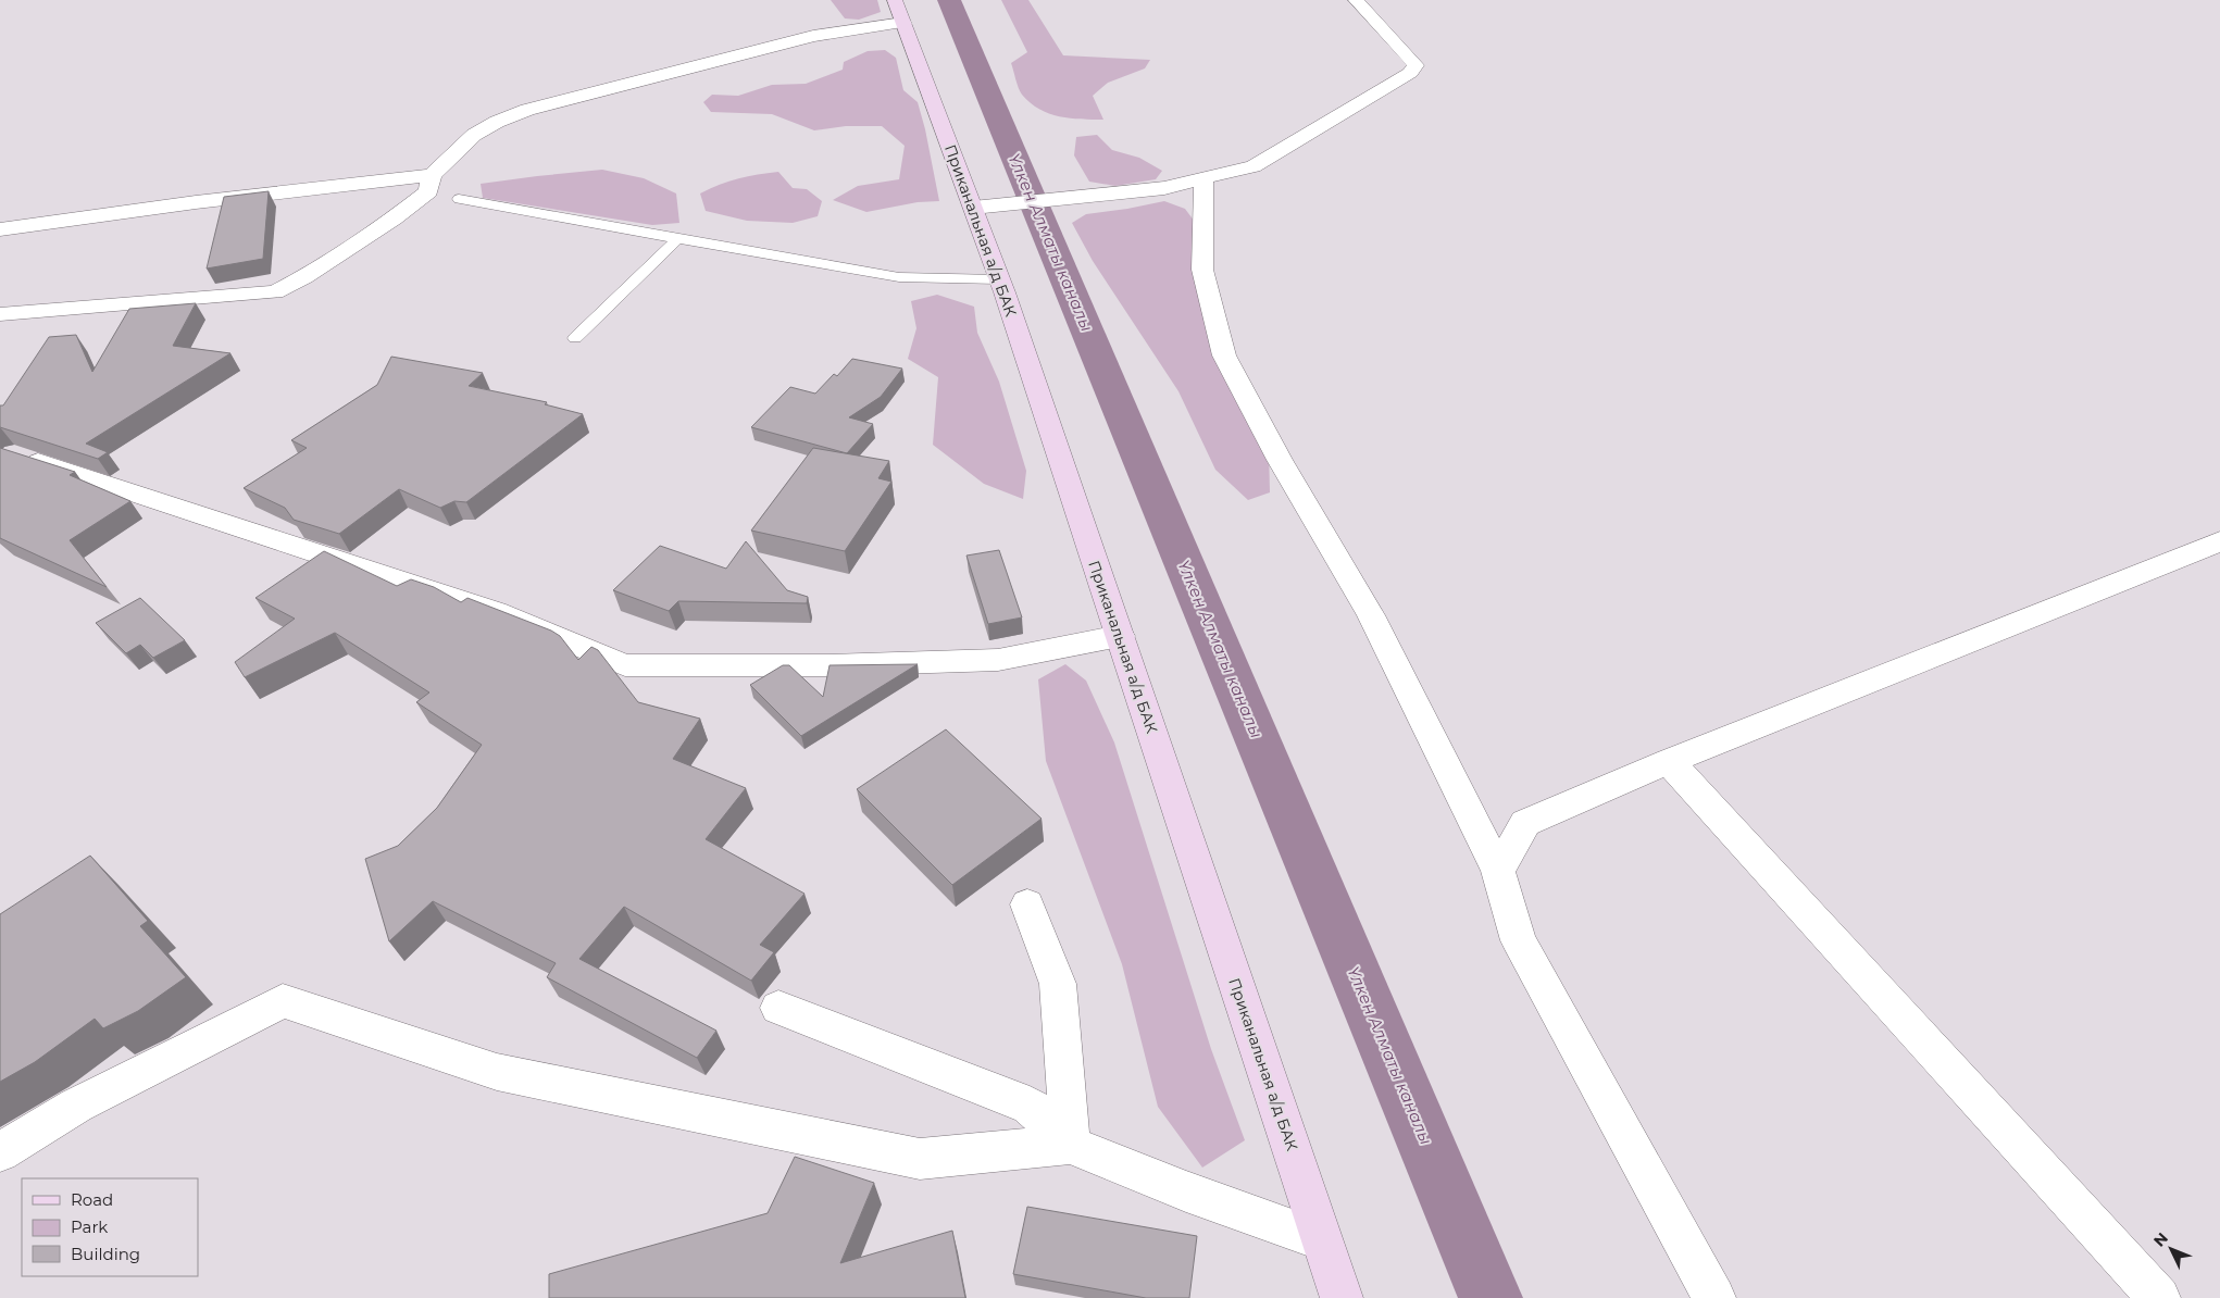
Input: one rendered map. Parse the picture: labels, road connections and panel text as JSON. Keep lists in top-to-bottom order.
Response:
{
  "streets": {
    "main road": ["Приканальная а/д БАК"]
  },
  "water": ["Үлкен Алматы каналы"],
  "legend": ["Road", "Park", "Building"],
  "north": "top left"
}
